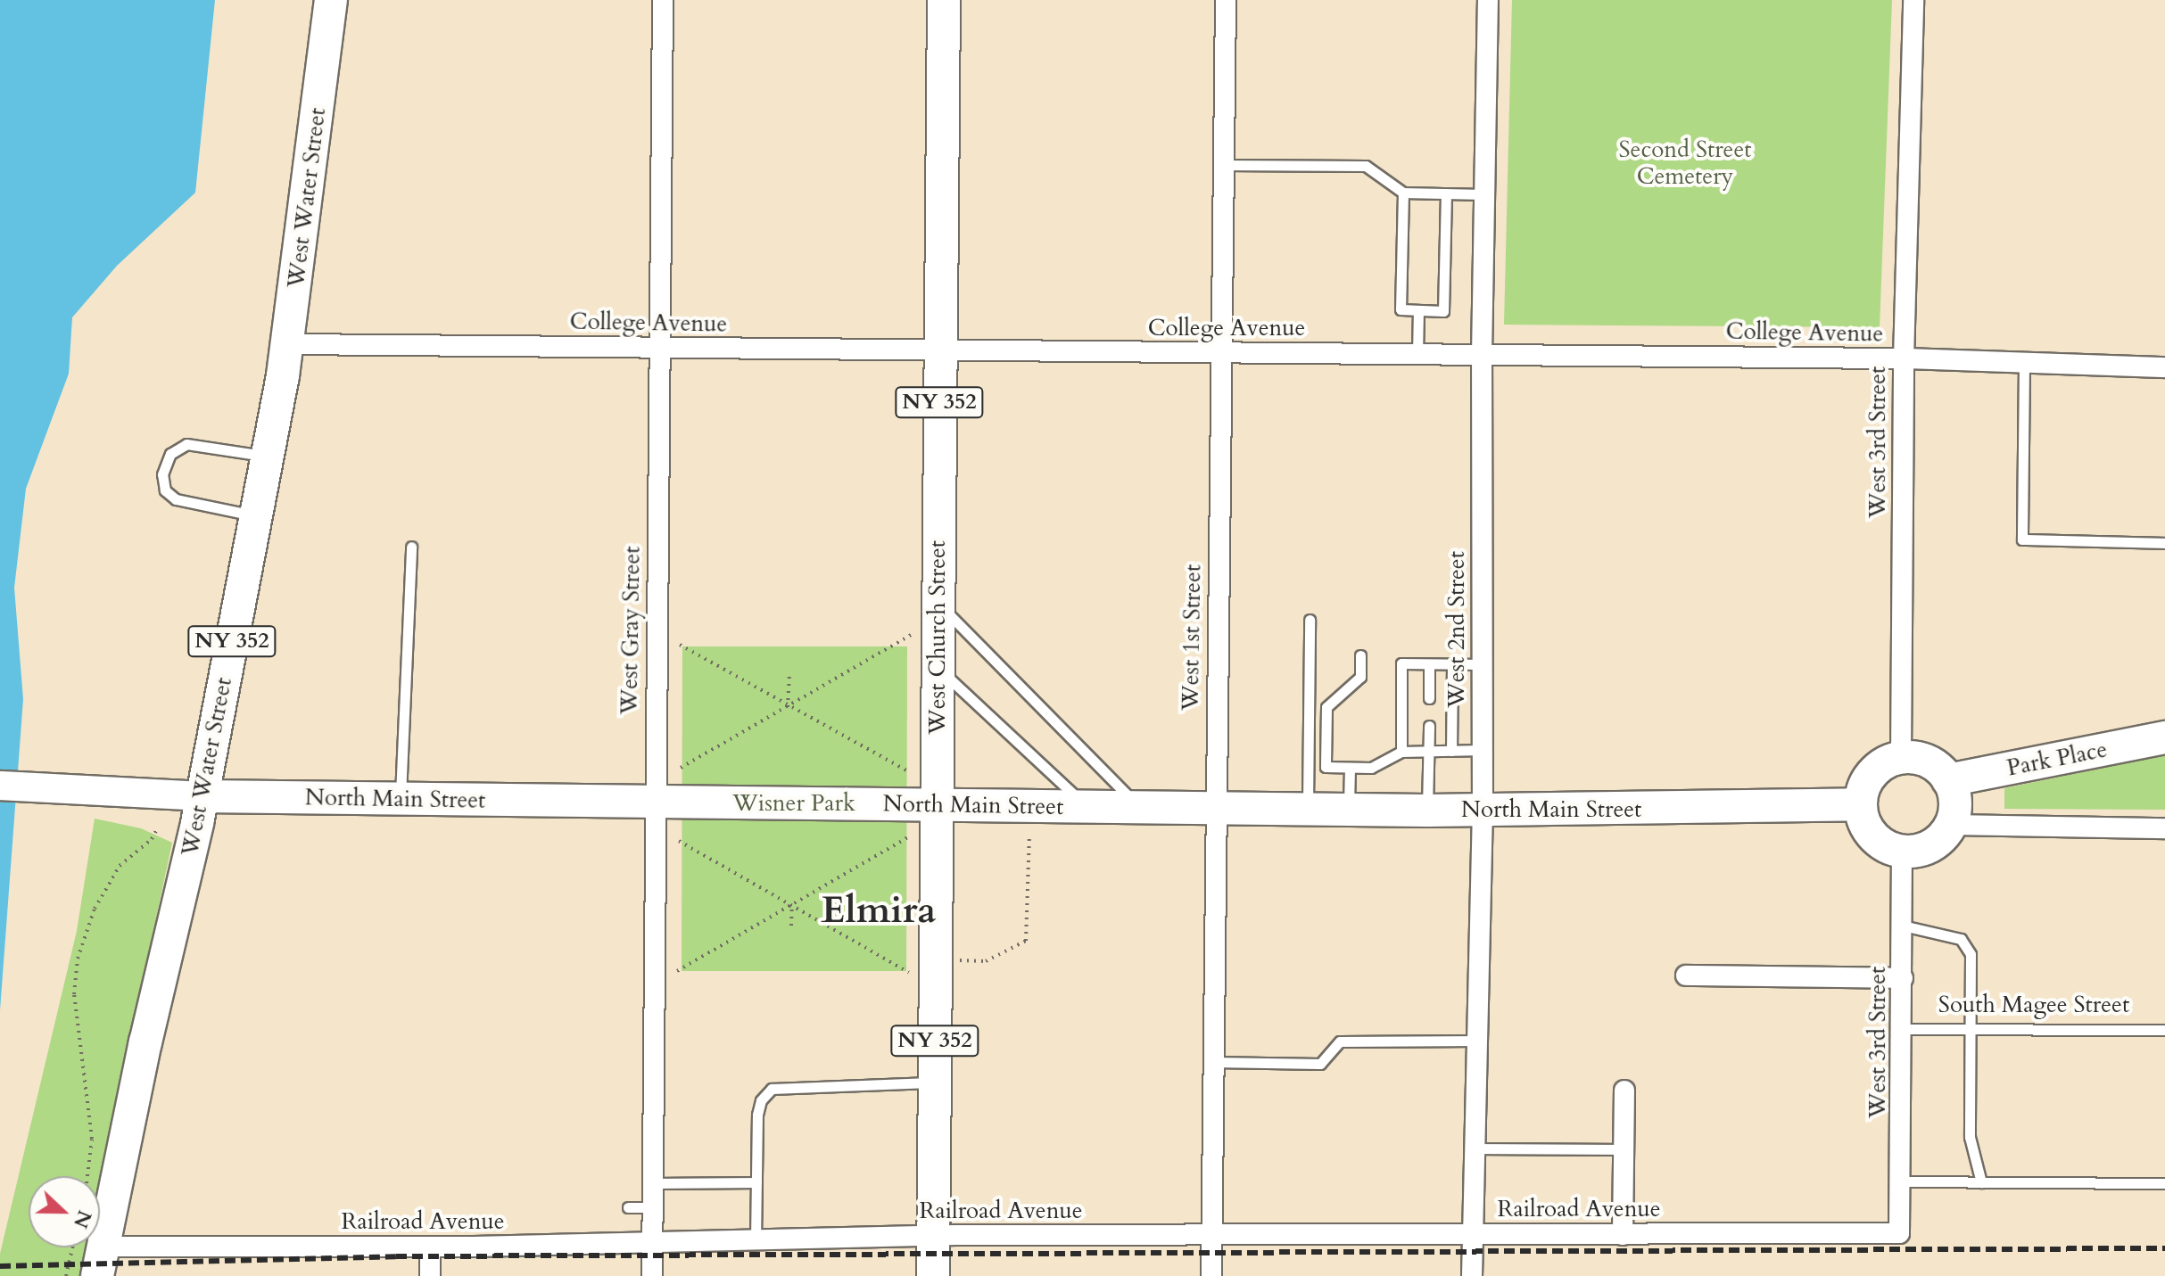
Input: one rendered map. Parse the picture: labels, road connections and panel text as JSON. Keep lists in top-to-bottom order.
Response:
{
  "streets": {
    "main road": [
      "West Water Street",
      "NY 352",
      "West Church Street",
      "Park Place",
      "North Main Street"
    ],
    "street": [
      "College Avenue",
      "West 3rd Street",
      "West 2nd Street",
      "West Gray Street",
      "West 1st Street",
      "Railroad Avenue"
    ],
    "lane": ["South Magee Street"]
  },
  "crossings": [
    ["West Water Street", "College Avenue"],
    ["West Water Street", "North Main Street"],
    ["West Water Street", "Railroad Avenue"],
    ["College Avenue", "West 3rd Street"],
    ["College Avenue", "West 2nd Street"],
    ["College Avenue", "West Gray Street"],
    ["College Avenue", "West Church Street"],
    ["College Avenue", "West 1st Street"],
    ["West 3rd Street", "Park Place"],
    ["West 3rd Street", "North Main Street"],
    ["West 3rd Street", "South Magee Street"],
    ["West 3rd Street", "Railroad Avenue"],
    ["West 2nd Street", "North Main Street"],
    ["West 2nd Street", "Railroad Avenue"],
    ["West Gray Street", "North Main Street"],
    ["West Gray Street", "Railroad Avenue"],
    ["West Church Street", "North Main Street"],
    ["West Church Street", "Railroad Avenue"],
    ["West 1st Street", "North Main Street"],
    ["West 1st Street", "Railroad Avenue"],
    ["Park Place", "North Main Street"]
  ],
  "districts": ["Elmira"],
  "parks": ["Second Street Cemetery", "Wisner Park"],
  "north": "right"
}
